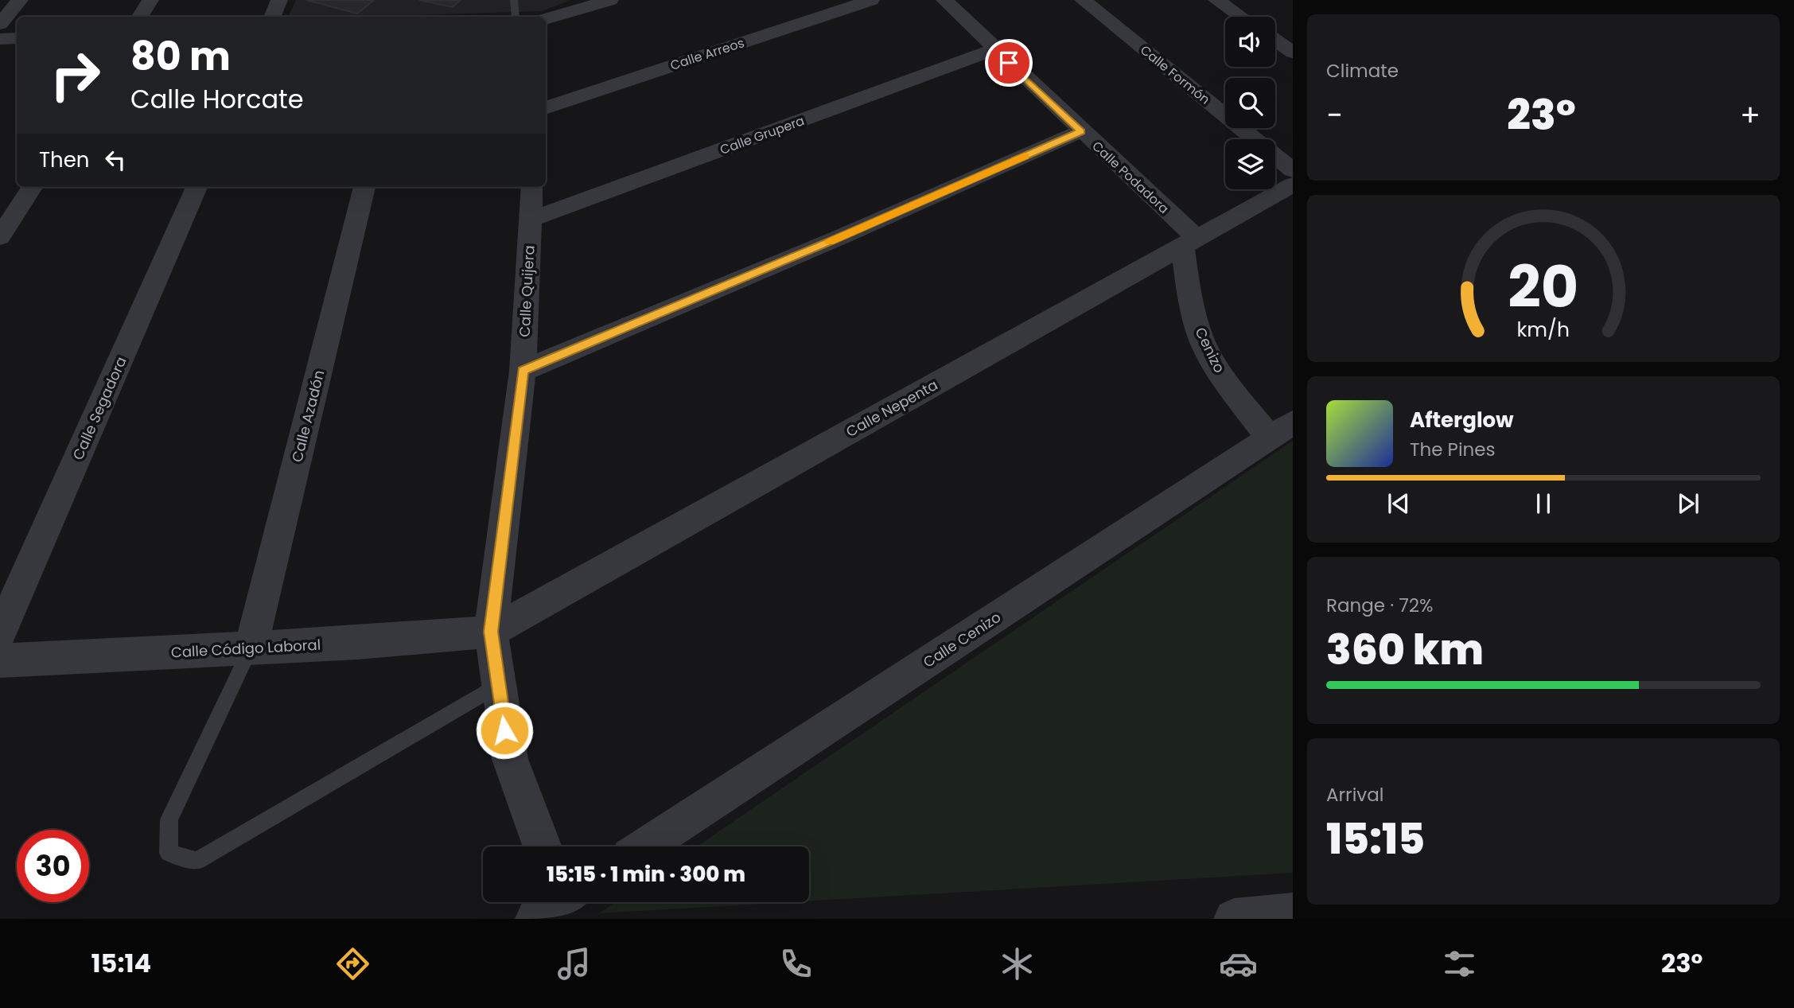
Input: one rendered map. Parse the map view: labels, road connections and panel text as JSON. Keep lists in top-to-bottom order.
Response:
{
  "streets": {
    "street": [
      "Calle Arreos",
      "Calle Formón",
      "Calle Grupera",
      "Calle Podadora",
      "Calle Quijera",
      "Cenizo",
      "Calle Segadora",
      "Calle Nepenta",
      "Calle Azadón",
      "Calle Cenizo",
      "Calle Código Laboral"
    ]
  },
  "crossings": [
    ["Calle Grupera", "Calle Podadora"],
    ["Calle Grupera", "Calle Quijera"],
    ["Calle Podadora", "Cenizo"],
    ["Calle Podadora", "Calle Nepenta"],
    ["Calle Quijera", "Calle Nepenta"],
    ["Calle Quijera", "Calle Código Laboral"],
    ["Cenizo", "Calle Nepenta"],
    ["Cenizo", "Calle Cenizo"],
    ["Calle Nepenta", "Calle Código Laboral"],
    ["Calle Azadón", "Calle Código Laboral"]
  ],
  "page": {
    "tile": [
      "Climate",
      ["Range · 72%", "360 km"],
      ["Arrival", "15:15"]
    ],
    "turn": ["80 m", "Calle Horcate"],
    "heat": ["−", "23°", "+"],
    "then": "Then",
    "song": ["Afterglow", "The Pines"],
    "limit": "30",
    "trip": "15:15 · 1 min · 300 m",
    "tabs": ["15:14", "23°"],
    "gauge": ["20", "km/h"]
  }
}
